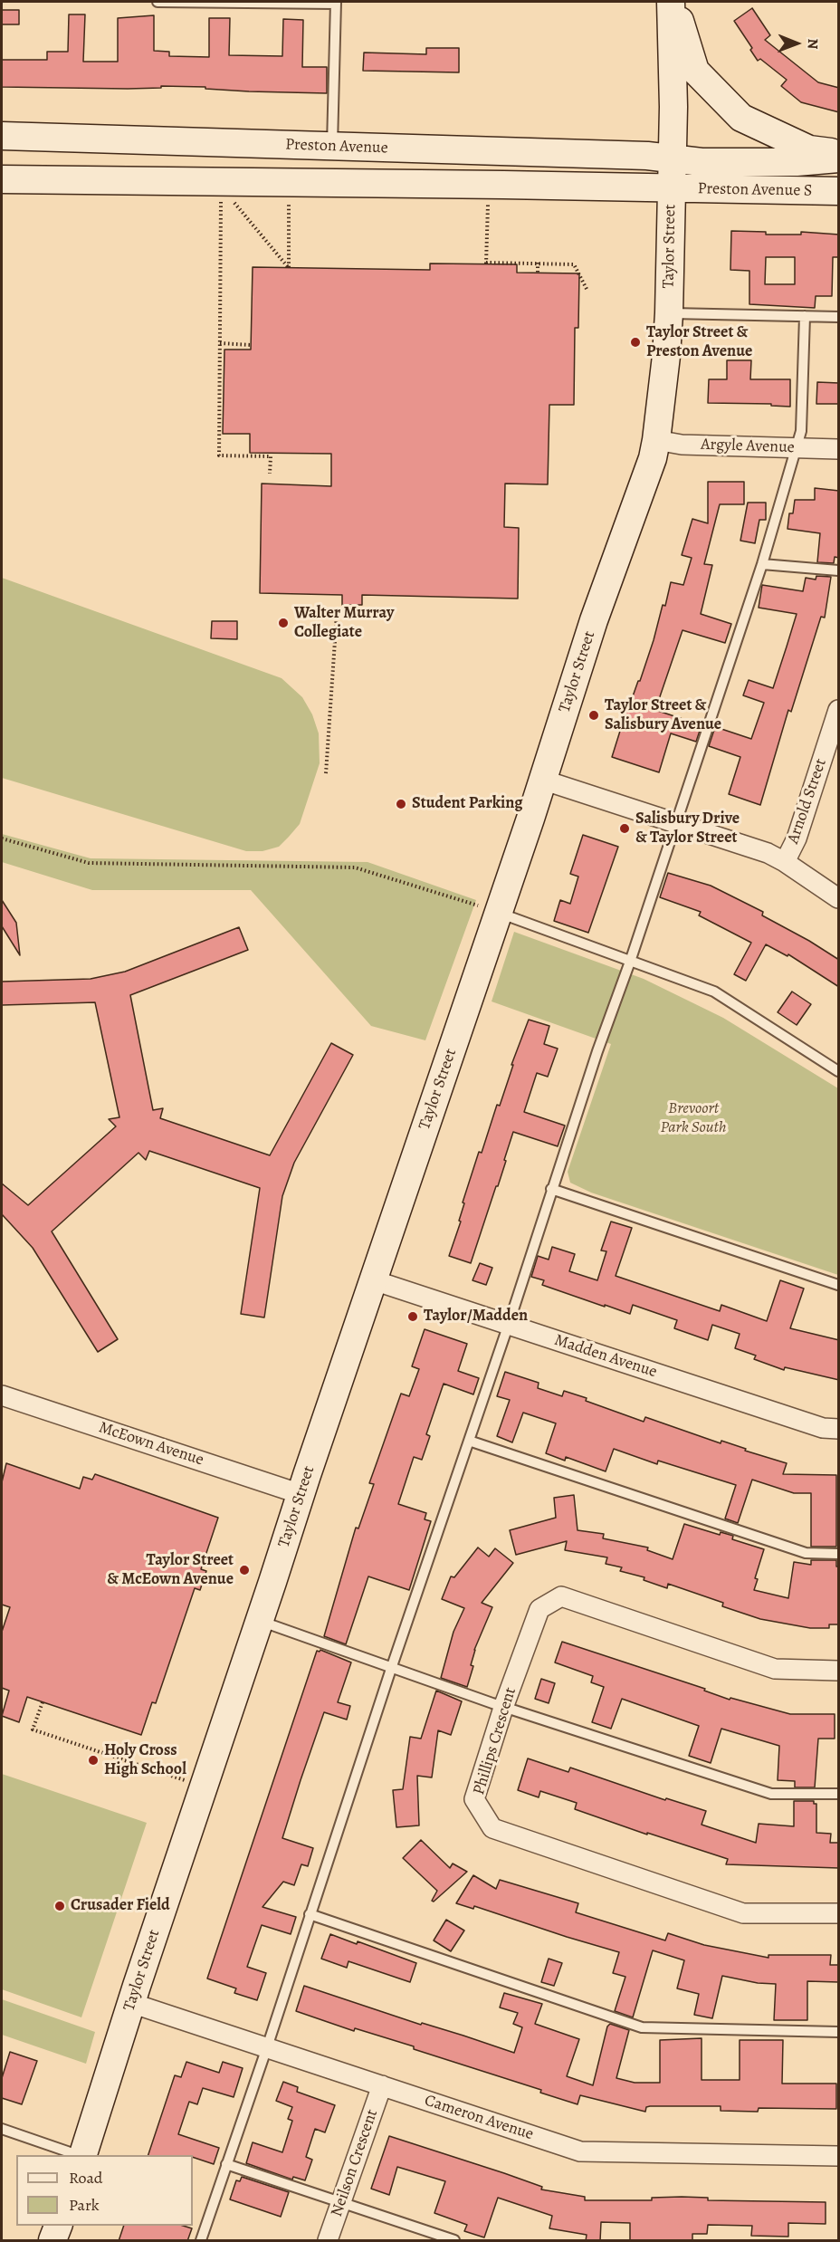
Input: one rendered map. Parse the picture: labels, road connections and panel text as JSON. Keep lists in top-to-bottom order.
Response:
{
  "streets": {
    "main road": ["Preston Avenue", "Preston Avenue S", "Taylor Street"],
    "street": [
      "Argyle Avenue",
      "Arnold Street",
      "Madden Avenue",
      "McEown Avenue",
      "Phillips Crescent",
      "Cameron Avenue",
      "Neilson Crescent"
    ]
  },
  "crossings": [
    ["Preston Avenue", "Preston Avenue S"],
    ["Preston Avenue", "Taylor Street"],
    ["Preston Avenue S", "Taylor Street"],
    ["Taylor Street", "Argyle Avenue"],
    ["Taylor Street", "Madden Avenue"],
    ["Taylor Street", "McEown Avenue"],
    ["Taylor Street", "Cameron Avenue"],
    ["Cameron Avenue", "Neilson Crescent"]
  ],
  "parks": ["Brevoort Park South"],
  "places": [
    "Taylor Street & Preston Avenue",
    "Walter Murray Collegiate",
    "Taylor Street & Salisbury Avenue",
    "Student Parking",
    "Salisbury Drive & Taylor Street",
    "Taylor/Madden",
    "Taylor Street & McEown Avenue",
    "Holy Cross High School",
    "Crusader Field"
  ],
  "legend": ["Road", "Park"],
  "north": "right"
}
